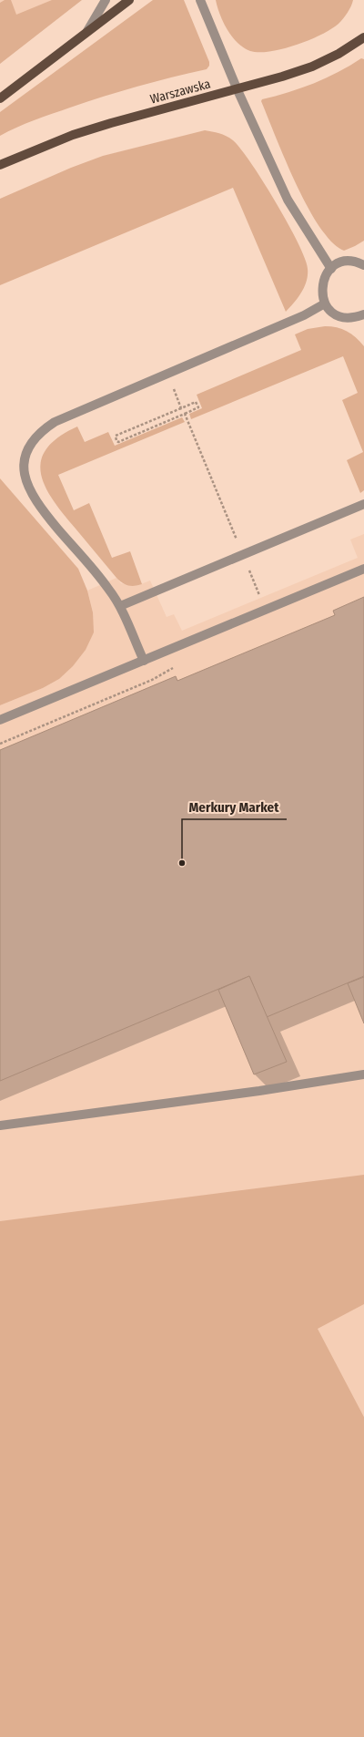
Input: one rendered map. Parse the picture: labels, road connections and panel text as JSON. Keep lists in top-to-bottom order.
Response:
{
  "streets": {
    "main road": ["Warszawska"]
  },
  "places": ["Merkury Market"]
}
